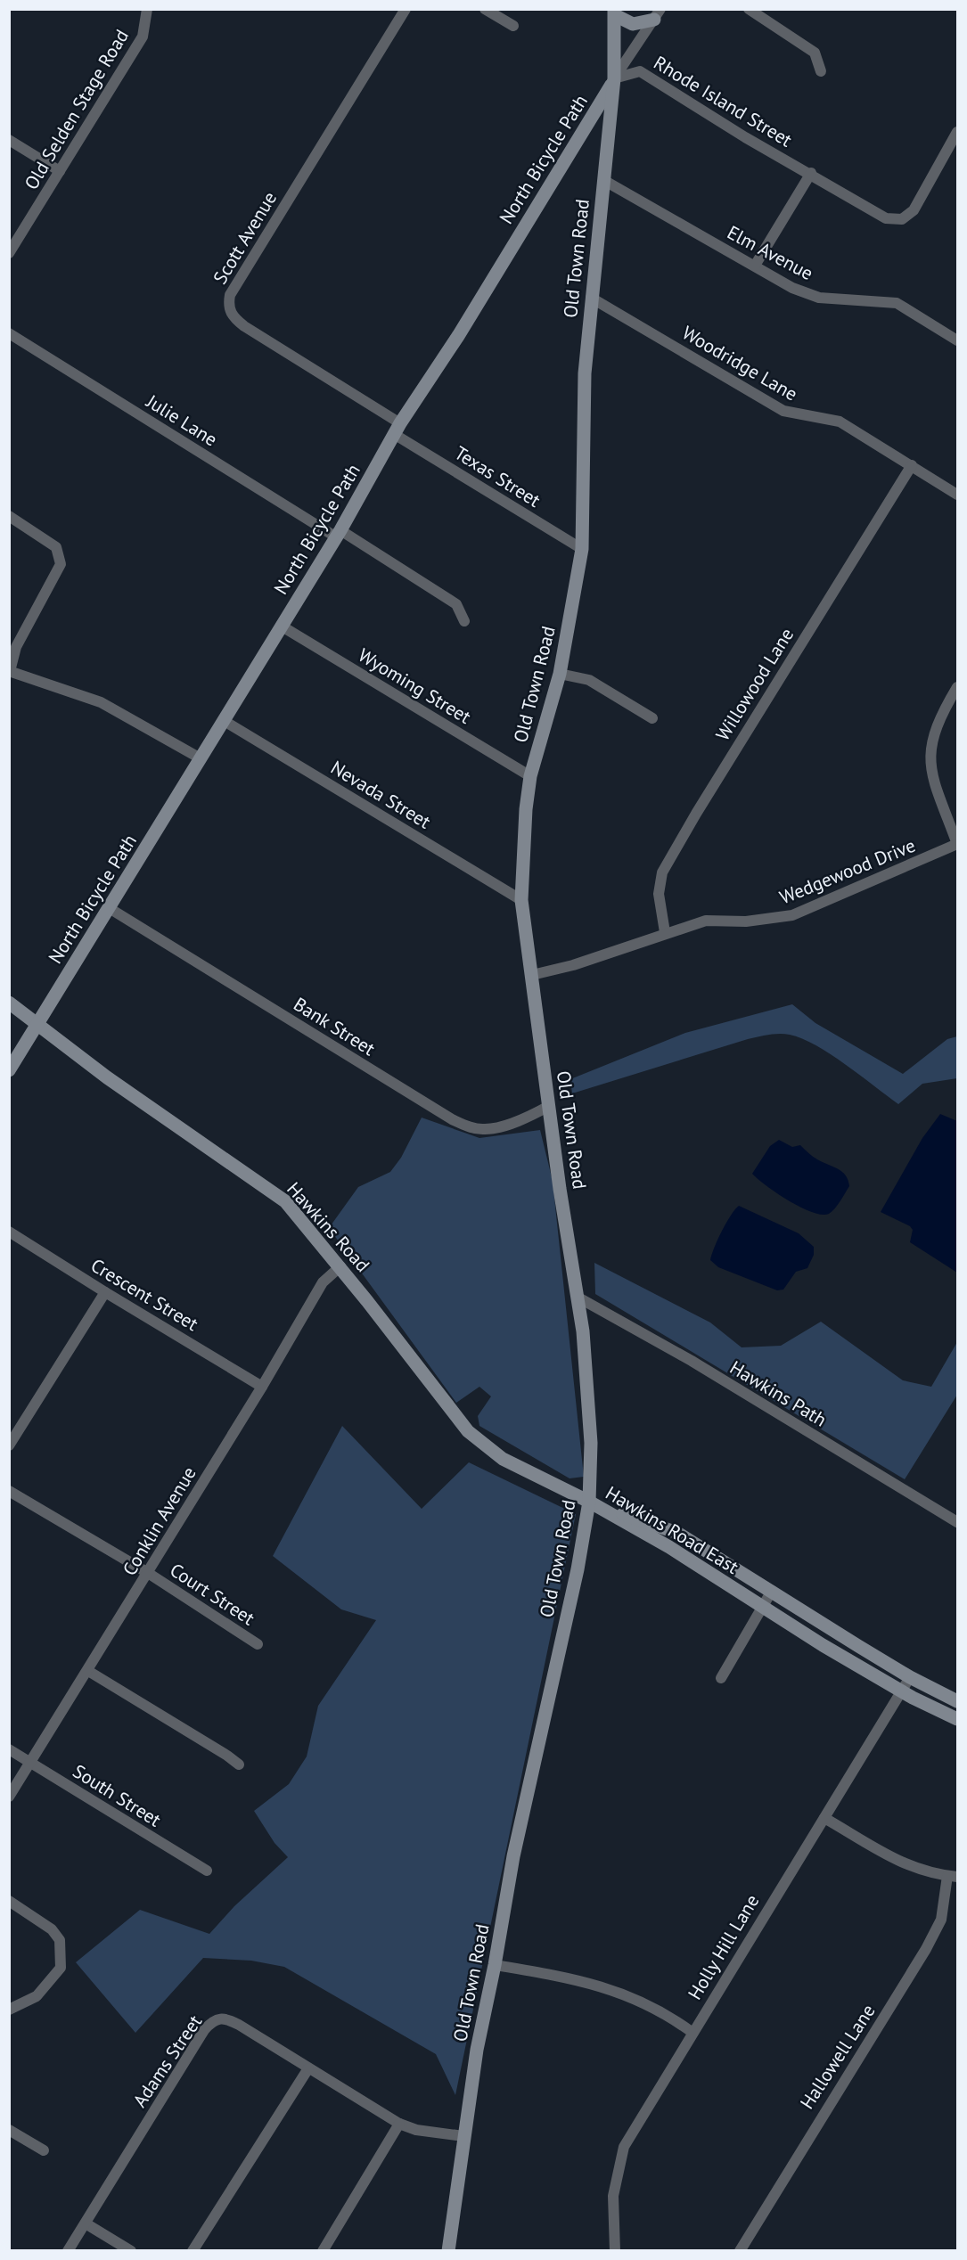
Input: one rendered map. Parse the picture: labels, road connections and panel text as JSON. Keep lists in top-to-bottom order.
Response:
{
  "streets": {
    "street": [
      "Rhode Island Street",
      "Old Selden Stage Road",
      "North Bicycle Path",
      "Scott Avenue",
      "Elm Avenue",
      "Old Town Road",
      "Woodridge Lane",
      "Julie Lane",
      "Texas Street",
      "Willowood Lane",
      "Wyoming Street",
      "Nevada Street",
      "Wedgewood Drive",
      "Bank Street",
      "Hawkins Road",
      "Crescent Street",
      "Hawkins Path",
      "Conklin Avenue",
      "Hawkins Road East",
      "Court Street",
      "South Street",
      "Holly Hill Lane",
      "Hallowell Lane",
      "Adams Street"
    ]
  },
  "crossings": [
    ["Rhode Island Street", "North Bicycle Path"],
    ["Rhode Island Street", "Old Town Road"],
    ["North Bicycle Path", "Scott Avenue"],
    ["North Bicycle Path", "Old Town Road"],
    ["North Bicycle Path", "Julie Lane"],
    ["North Bicycle Path", "Texas Street"],
    ["North Bicycle Path", "Wyoming Street"],
    ["North Bicycle Path", "Nevada Street"],
    ["North Bicycle Path", "Bank Street"],
    ["North Bicycle Path", "Hawkins Road"],
    ["Scott Avenue", "Texas Street"],
    ["Elm Avenue", "Old Town Road"],
    ["Old Town Road", "Woodridge Lane"],
    ["Old Town Road", "Texas Street"],
    ["Old Town Road", "Wyoming Street"],
    ["Old Town Road", "Nevada Street"],
    ["Old Town Road", "Wedgewood Drive"],
    ["Old Town Road", "Bank Street"],
    ["Old Town Road", "Hawkins Road"],
    ["Old Town Road", "Hawkins Path"],
    ["Old Town Road", "Hawkins Road East"],
    ["Old Town Road", "Adams Street"],
    ["Woodridge Lane", "Willowood Lane"],
    ["Willowood Lane", "Wedgewood Drive"],
    ["Hawkins Road", "Conklin Avenue"],
    ["Hawkins Road", "Hawkins Road East"],
    ["Crescent Street", "Conklin Avenue"],
    ["Conklin Avenue", "Court Street"],
    ["Conklin Avenue", "South Street"],
    ["Hawkins Road East", "Holly Hill Lane"]
  ]
}
